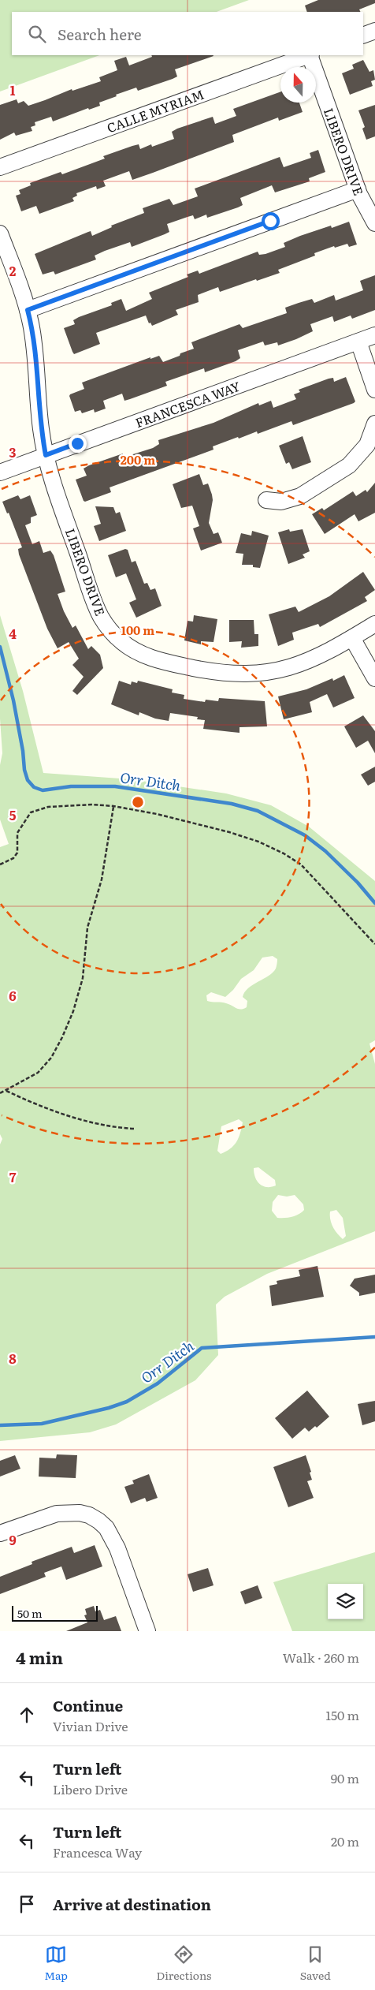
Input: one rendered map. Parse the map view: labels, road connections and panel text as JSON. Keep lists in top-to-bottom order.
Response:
{
  "streets": {
    "street": ["CALLE MYRIAM", "LIBERO DRIVE", "FRANCESCA WAY"]
  },
  "crossings": [
    ["LIBERO DRIVE", "FRANCESCA WAY"]
  ],
  "water": ["Orr Ditch"],
  "scale_bar": "50 m",
  "north": "top",
  "page": {
    "search": "Search here",
    "scale": "50 m",
    "heading": ["4 min", "Walk · 260 m"],
    "list": [
      ["Continue", "Vivian Drive", "150 m"],
      ["Turn left", "Libero Drive", "90 m"],
      ["Turn left", "Francesca Way", "20 m"],
      "Arrive at destination"
    ],
    "nav": ["Map", "Directions", "Saved"]
  },
  "grid": {
    "rows": [
      "1",
      "2",
      "3",
      "4",
      "5",
      "6",
      "7",
      "8",
      "9"
    ]
  },
  "rings": ["200 m", "100 m"]
}
